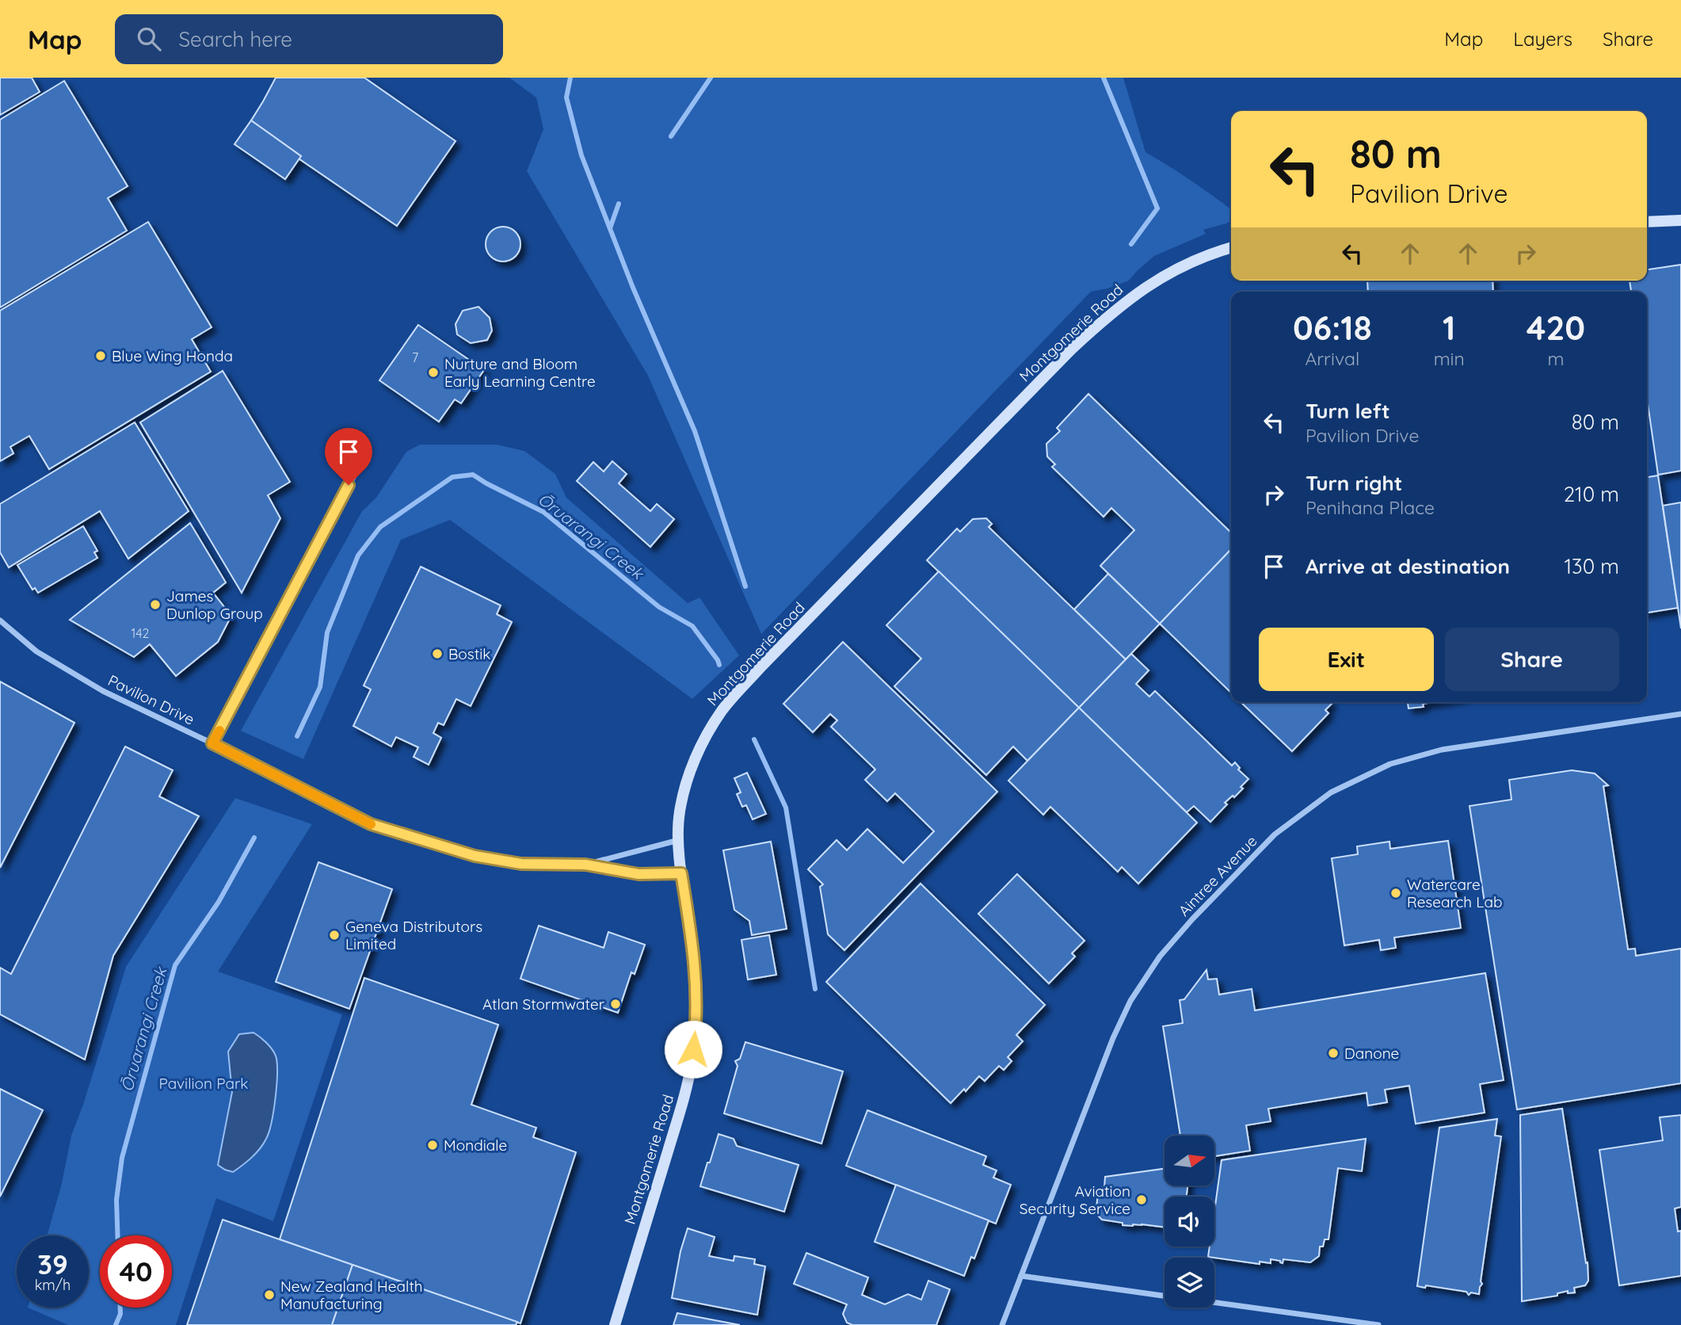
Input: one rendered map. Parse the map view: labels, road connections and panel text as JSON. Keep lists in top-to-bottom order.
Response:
{
  "streets": {
    "street": ["Montgomerie Road", "Pavilion Drive", "Aintree Avenue"]
  },
  "crossings": [
    ["Montgomerie Road", "Pavilion Drive"]
  ],
  "water": ["Ōruarangi Creek"],
  "parks": ["Pavilion Park"],
  "places": [
    "Blue Wing Honda",
    "Nurture and Bloom Early Learning Centre",
    "James Dunlop Group",
    "Bostik",
    "Watercare Research Lab",
    "Geneva Distributors Limited",
    "Atlan Stormwater",
    "Danone",
    "Mondiale",
    "Aviation Security Service",
    "New Zealand Health Manufacturing"
  ],
  "house_numbers": ["7", "142"],
  "north": "right",
  "page": {
    "header": "Map",
    "search": "Search here",
    "nav": ["Map", "Layers", "Share"],
    "turn": ["80 m", "Pavilion Drive"],
    "eta": [
      "06:18",
      "Arrival",
      "1",
      "min",
      "420",
      "m"
    ],
    "list": [
      {
        "name": "Turn left",
        "note": "Pavilion Drive",
        "value": "80 m"
      },
      {
        "name": "Turn right",
        "note": "Penihana Place",
        "value": "210 m"
      },
      {
        "name": "Arrive at destination",
        "value": "130 m"
      }
    ],
    "buttons": ["Exit", "Share"],
    "speed": "39 km/h",
    "limit": "40"
  }
}
